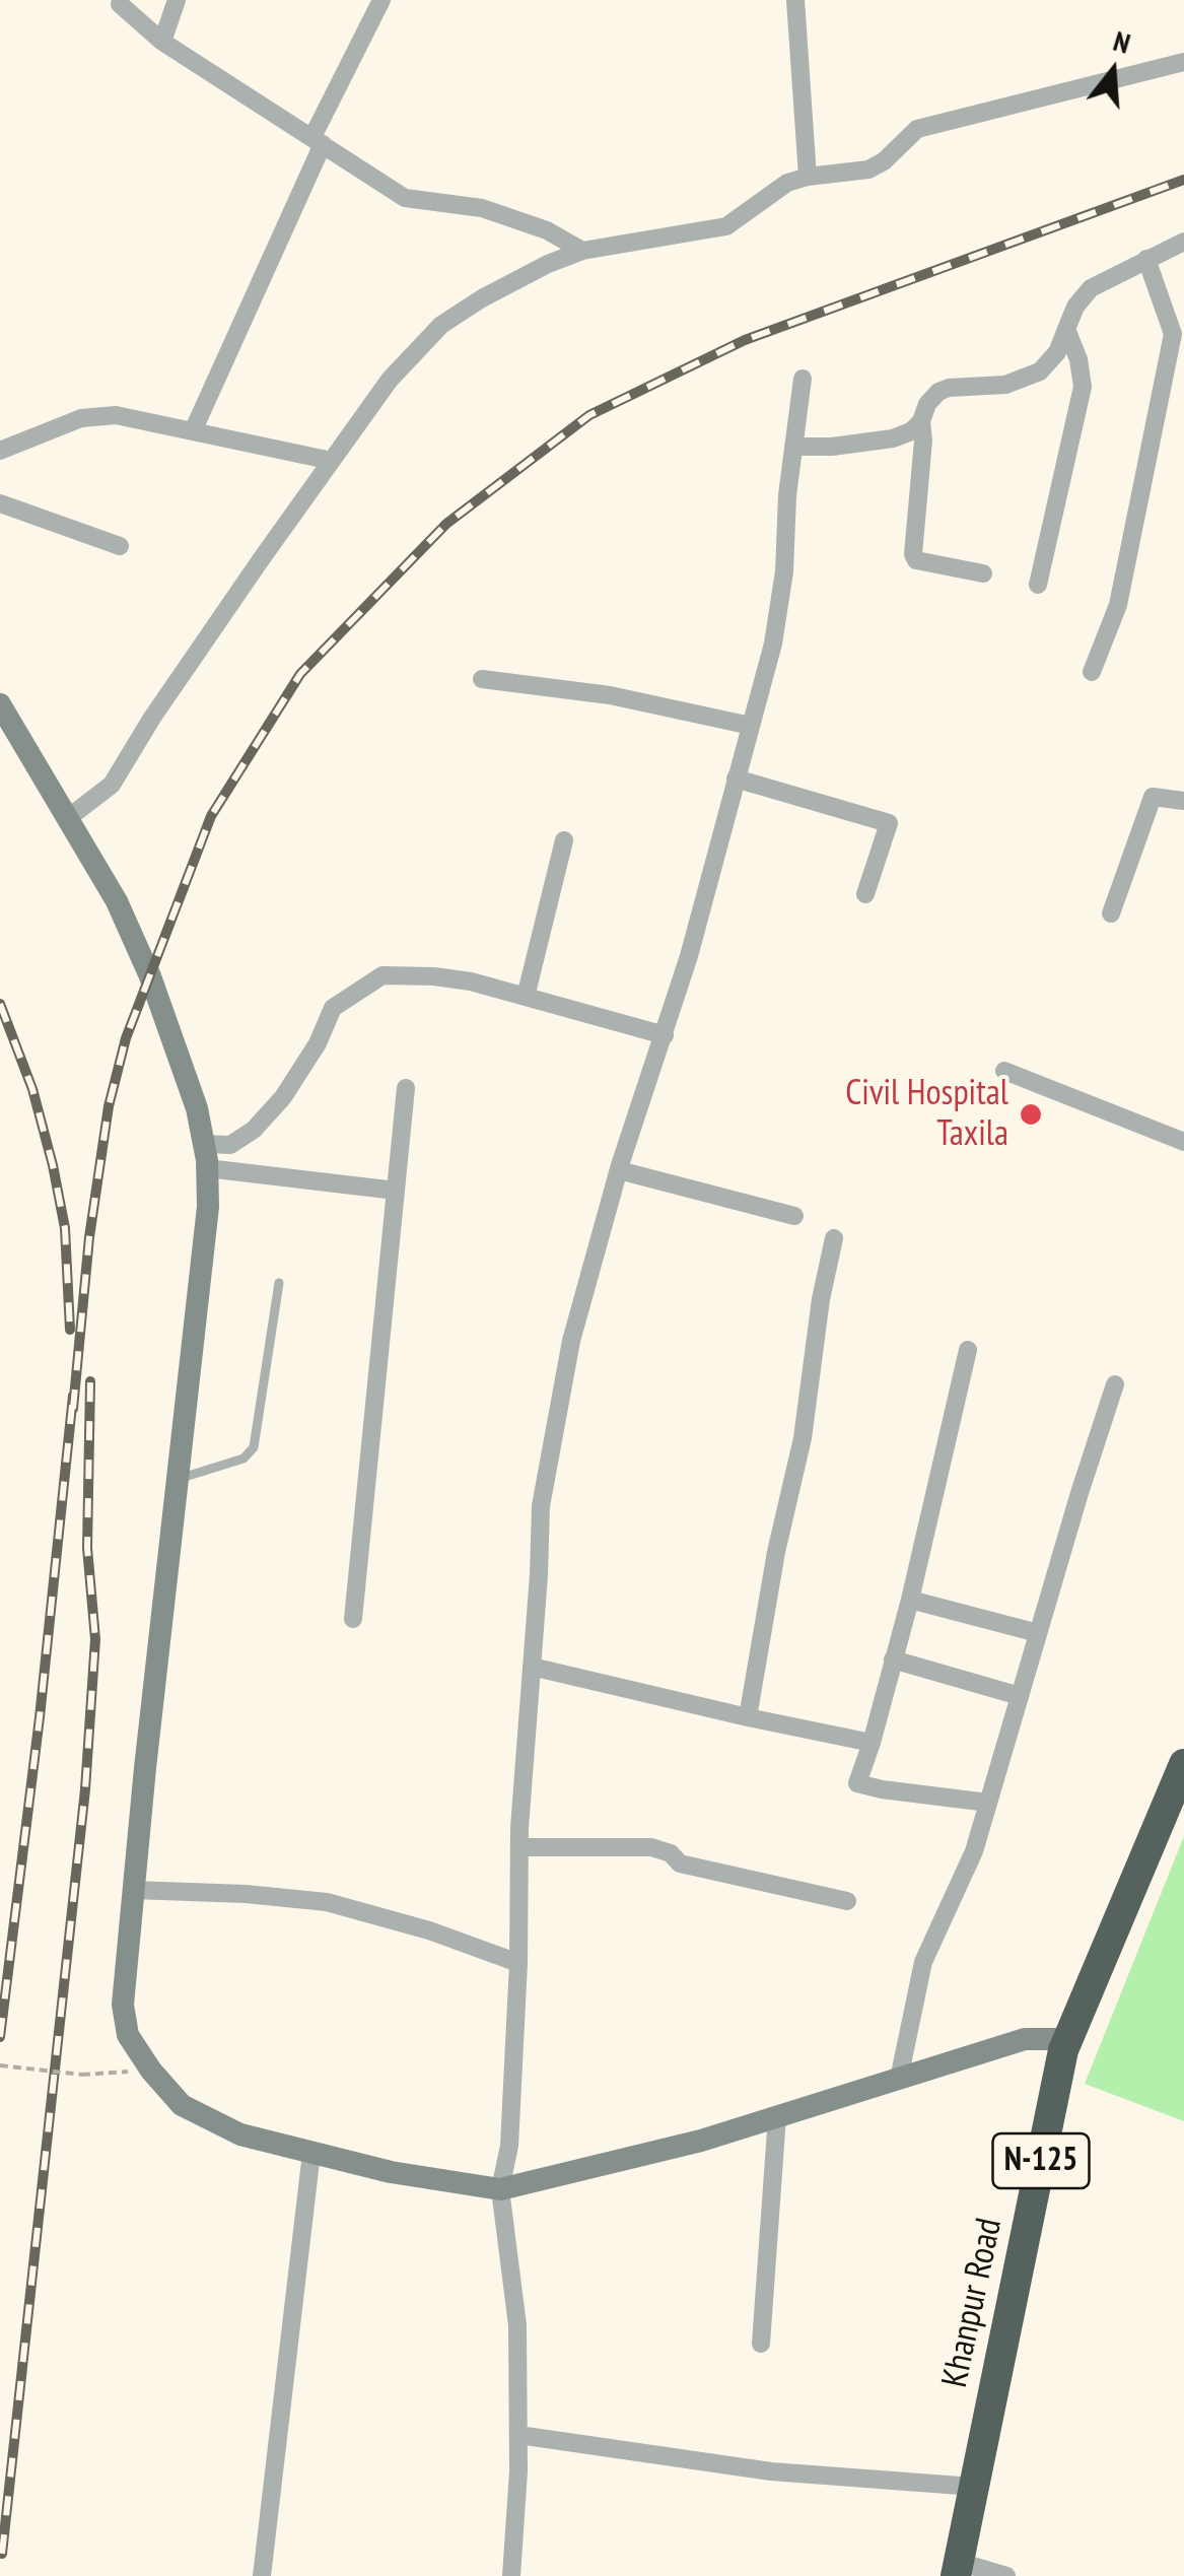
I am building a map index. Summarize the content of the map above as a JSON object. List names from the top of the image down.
{
  "streets": {
    "highway": ["N-125", "Khanpur Road"]
  },
  "places": ["Civil Hospital Taxila"],
  "north": "top"
}
